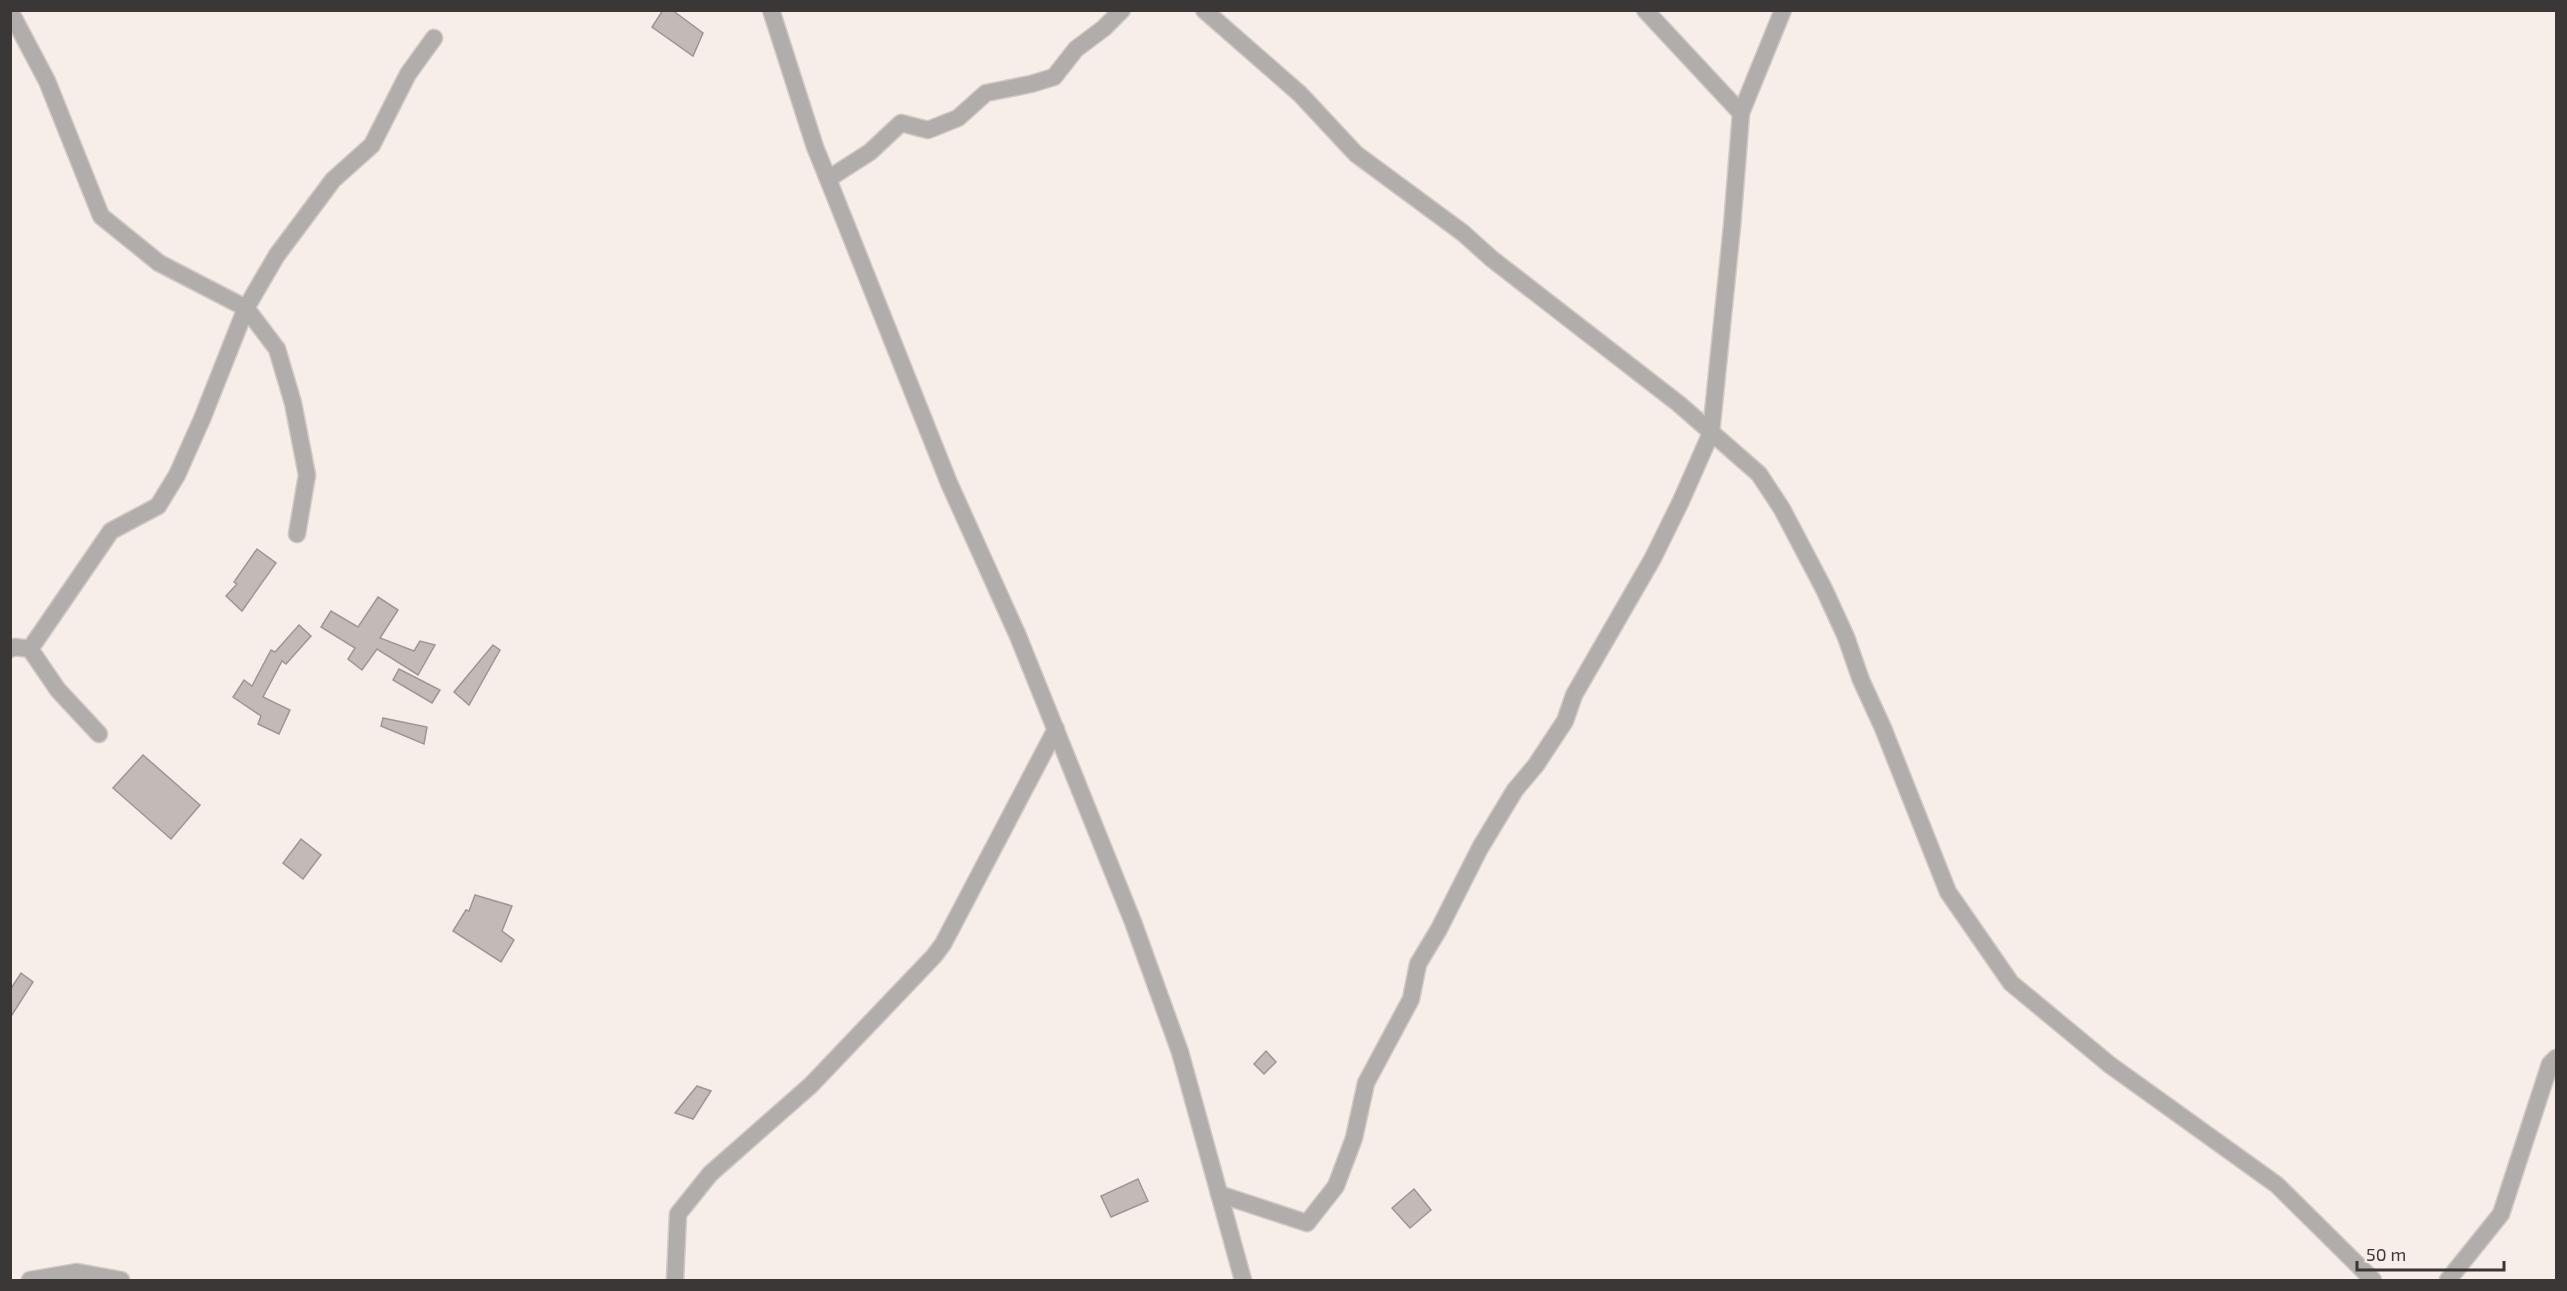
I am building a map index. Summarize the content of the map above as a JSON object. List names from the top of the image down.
{
  "scale_bar": "50 m"
}
